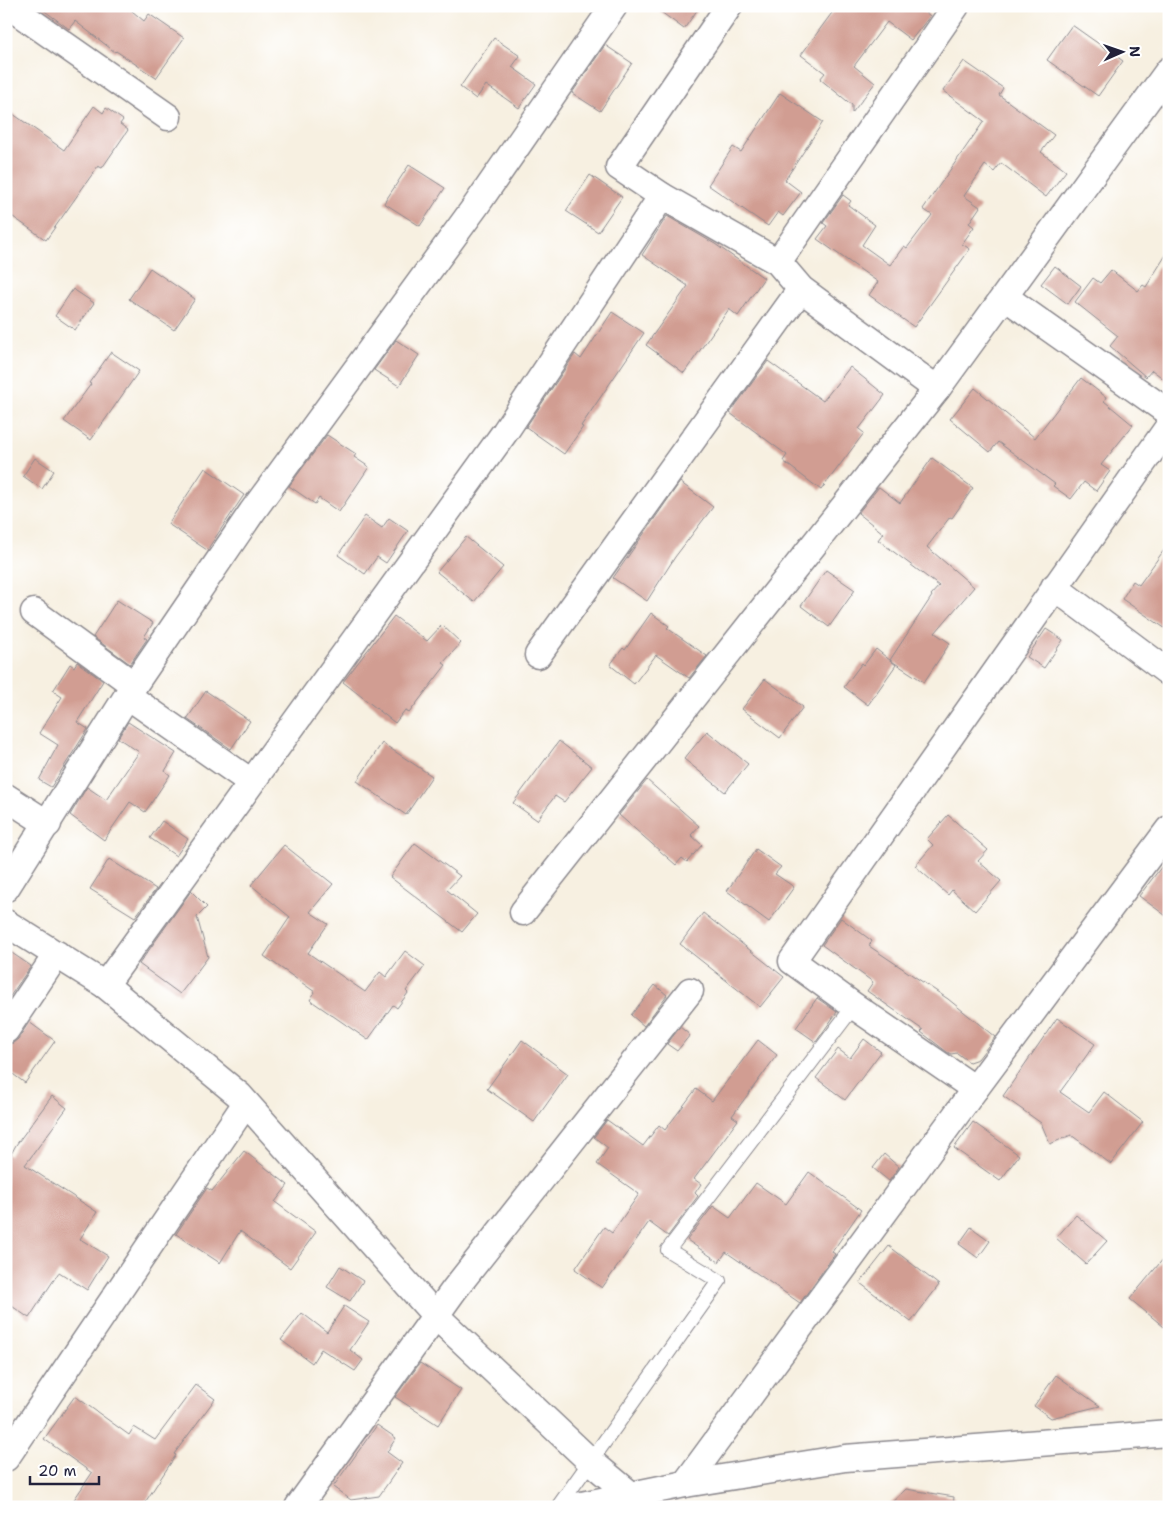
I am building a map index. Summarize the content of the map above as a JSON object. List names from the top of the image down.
{
  "scale_bar": "20 m",
  "north": "right"
}
